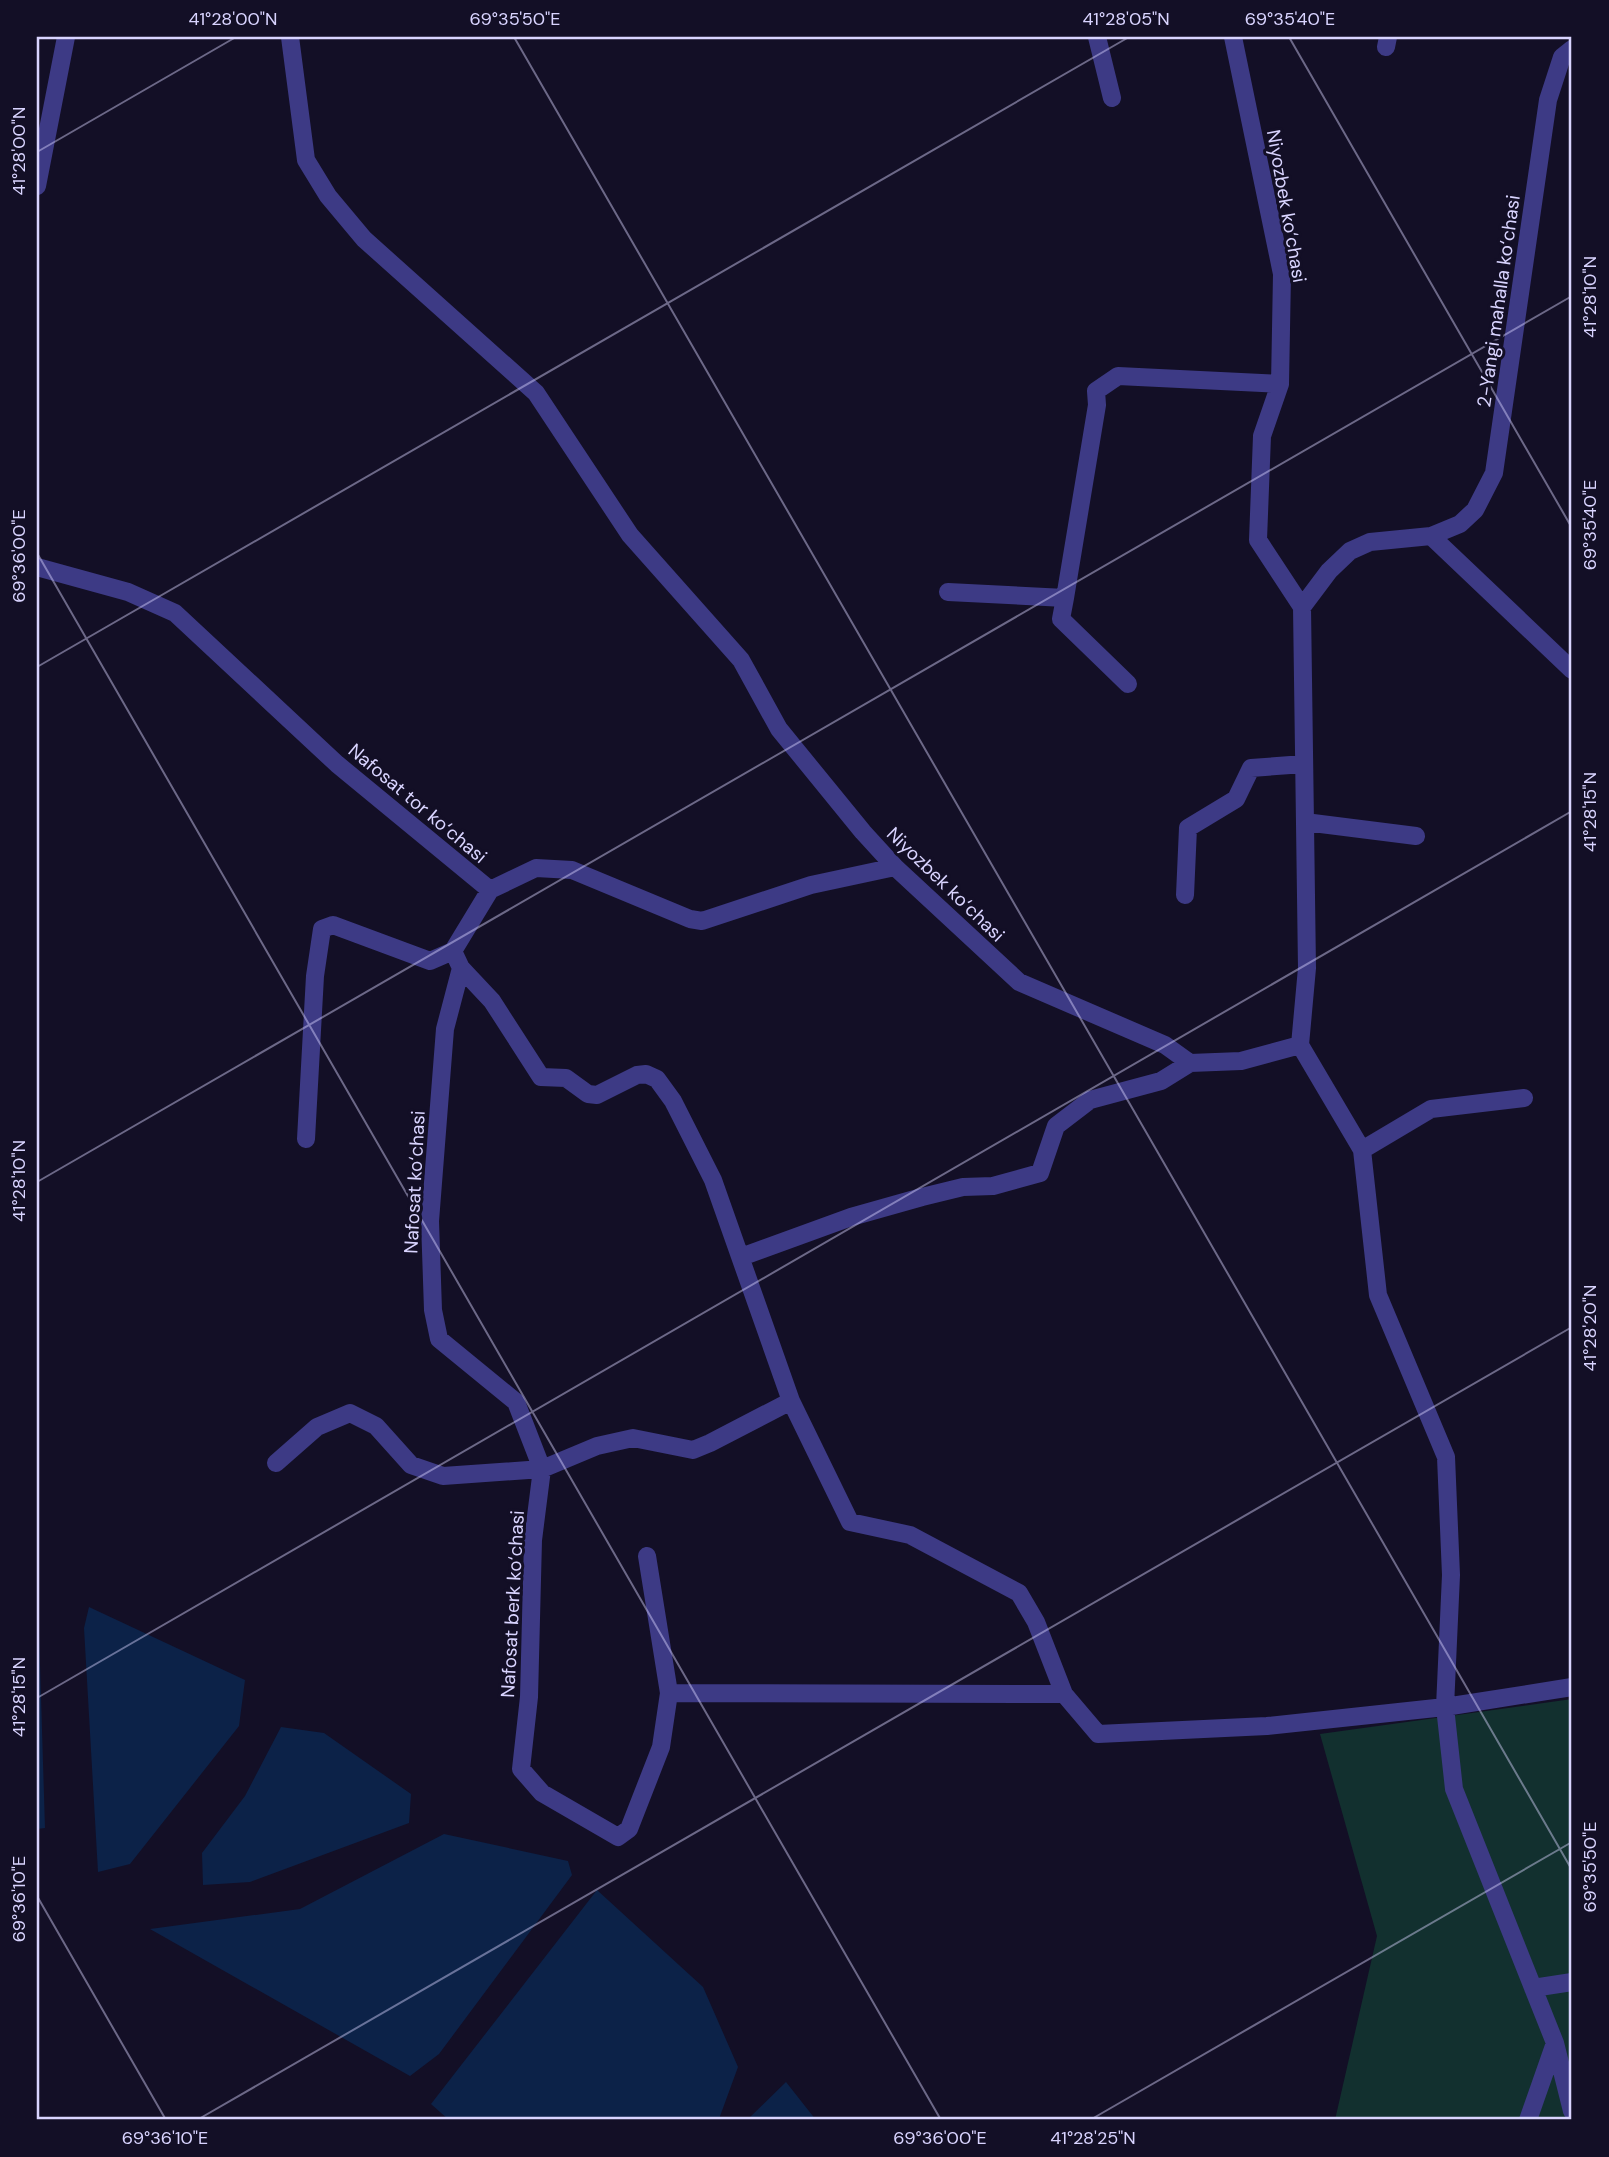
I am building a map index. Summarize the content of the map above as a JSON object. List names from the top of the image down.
{
  "streets": {
    "street": [
      "Niyozbek ko‘chasi",
      "2-Yangi mahalla ko‘chasi",
      "Nafosat tor ko‘chasi",
      "Nafosat ko‘chasi",
      "Nafosat berk ko‘chasi"
    ]
  },
  "crossings": [
    ["Niyozbek ko‘chasi", "2-Yangi mahalla ko‘chasi"],
    ["Niyozbek ko‘chasi", "Nafosat tor ko‘chasi"],
    ["Nafosat ko‘chasi", "Nafosat berk ko‘chasi"]
  ],
  "coordinates": [
    "41°28'00\"N",
    "69°35'50\"E",
    "41°28'05\"N",
    "69°35'40\"E",
    "41°28'10\"N",
    "69°36'00\"E",
    "41°28'15\"N",
    "41°28'20\"N",
    "69°36'10\"E",
    "41°28'25\"N"
  ]
}
